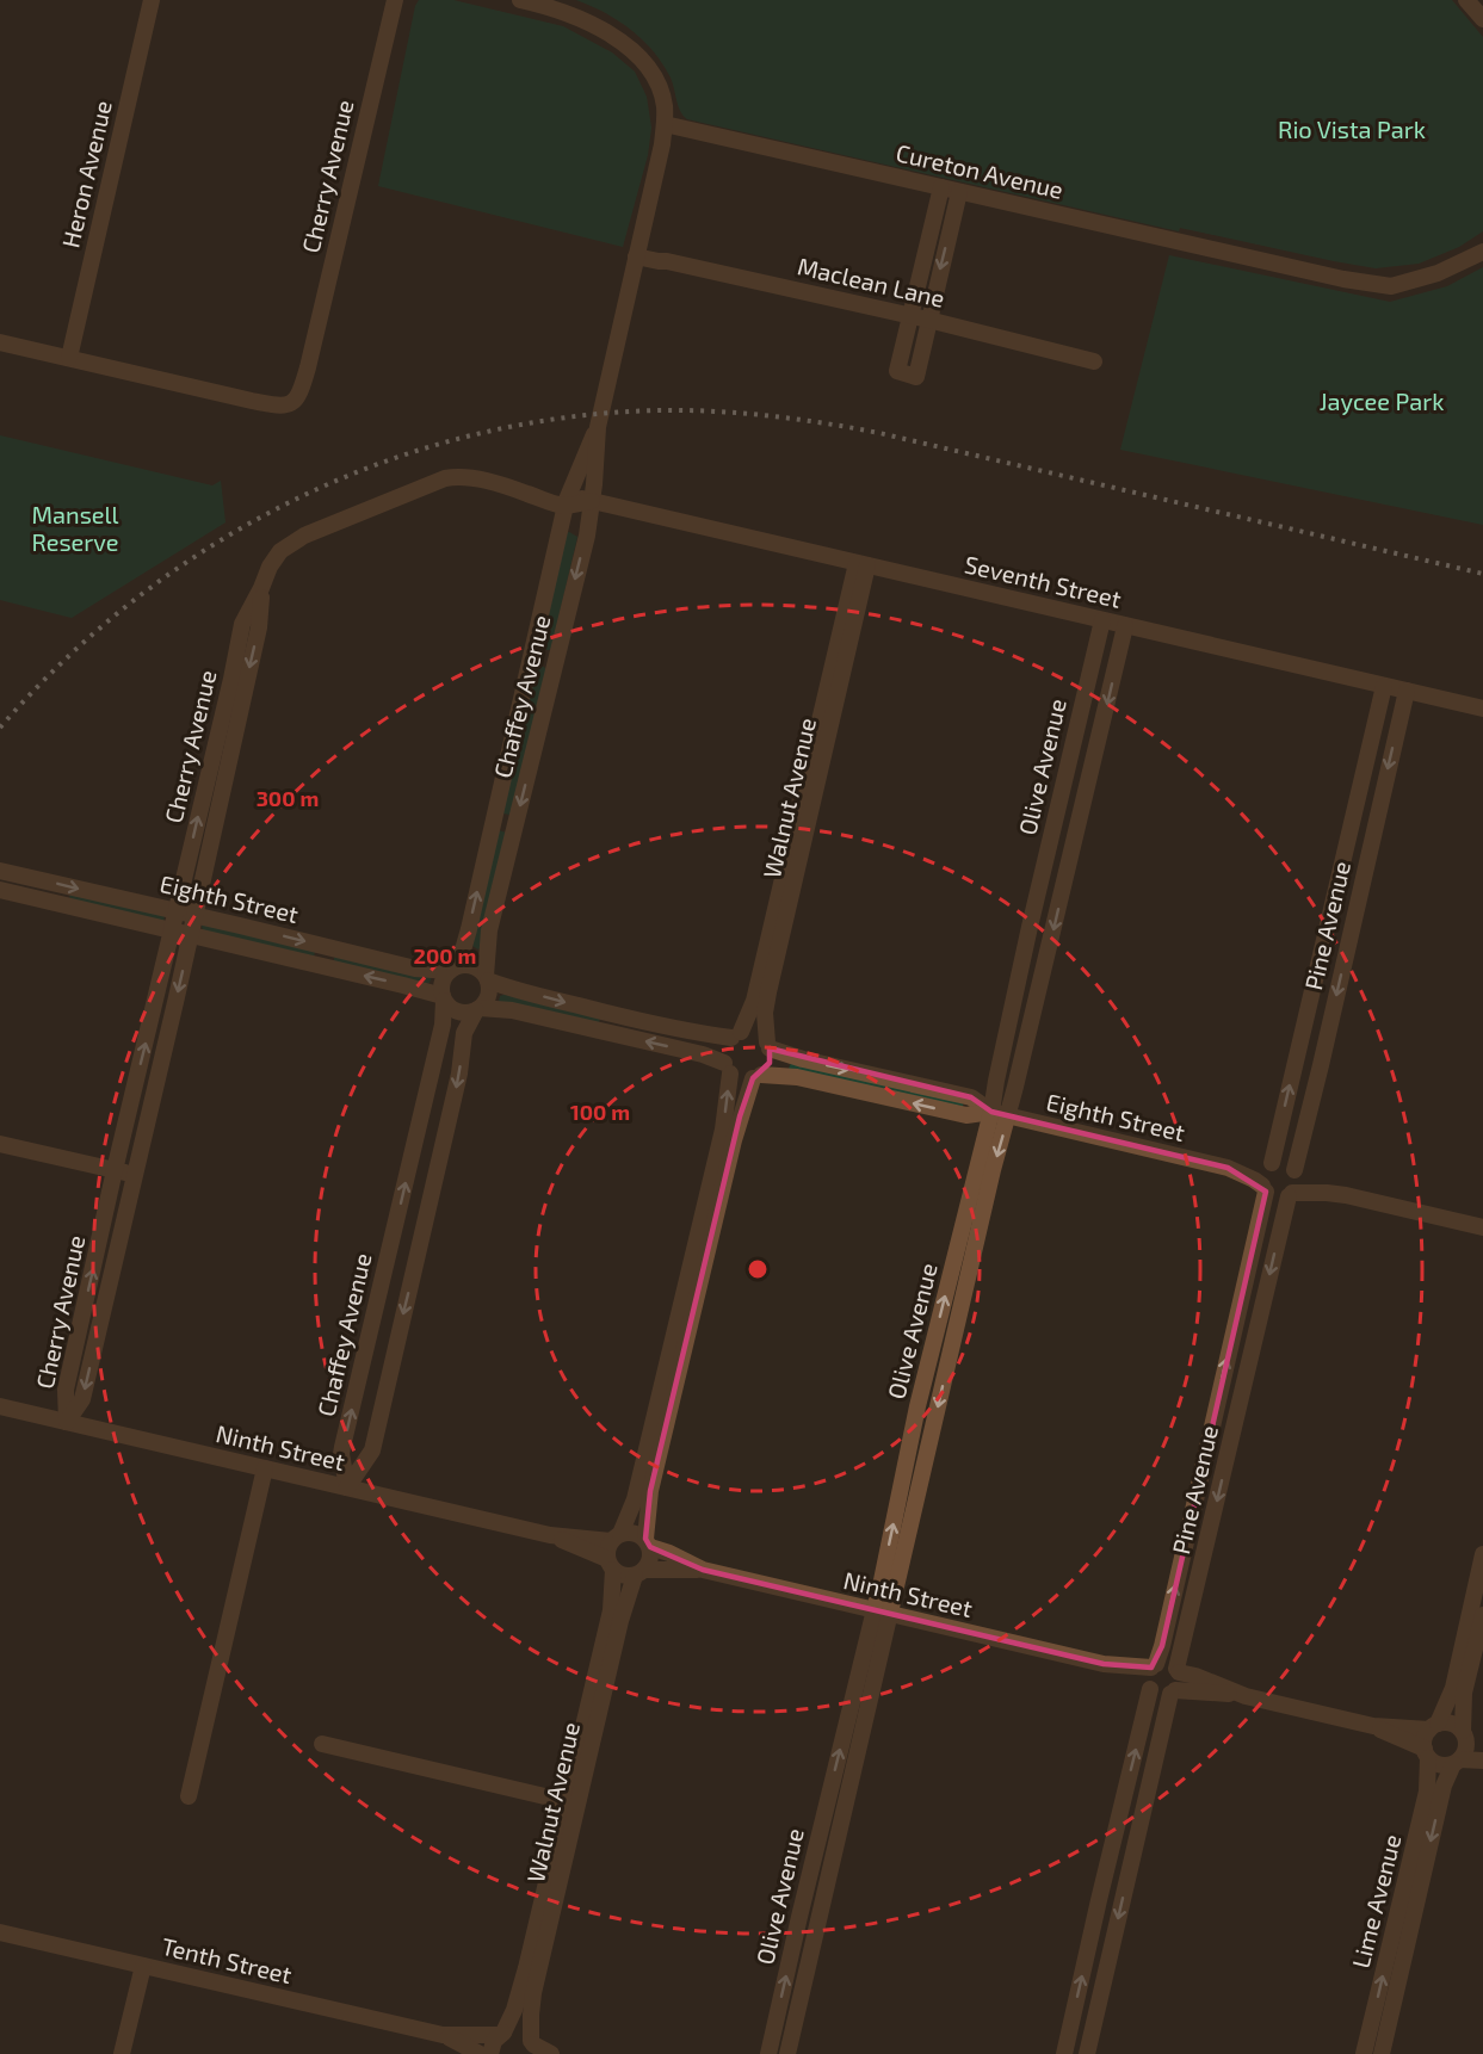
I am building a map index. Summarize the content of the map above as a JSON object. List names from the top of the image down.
{
  "streets": {
    "street": [
      "Cureton Avenue",
      "Heron Avenue",
      "Cherry Avenue",
      "Maclean Lane",
      "Seventh Street",
      "Chaffey Avenue",
      "Olive Avenue",
      "Walnut Avenue",
      "Eighth Street",
      "Pine Avenue",
      "Ninth Street",
      "Lime Avenue",
      "Tenth Street"
    ]
  },
  "crossings": [
    ["Cureton Avenue", "Chaffey Avenue"],
    ["Heron Avenue", "Cherry Avenue"],
    ["Cherry Avenue", "Chaffey Avenue"],
    ["Cherry Avenue", "Eighth Street"],
    ["Cherry Avenue", "Ninth Street"],
    ["Maclean Lane", "Chaffey Avenue"],
    ["Seventh Street", "Chaffey Avenue"],
    ["Seventh Street", "Olive Avenue"],
    ["Seventh Street", "Walnut Avenue"],
    ["Seventh Street", "Pine Avenue"],
    ["Chaffey Avenue", "Eighth Street"],
    ["Chaffey Avenue", "Ninth Street"],
    ["Olive Avenue", "Eighth Street"],
    ["Olive Avenue", "Ninth Street"],
    ["Walnut Avenue", "Eighth Street"],
    ["Walnut Avenue", "Ninth Street"],
    ["Walnut Avenue", "Tenth Street"],
    ["Eighth Street", "Pine Avenue"],
    ["Pine Avenue", "Ninth Street"]
  ],
  "parks": ["Rio Vista Park", "Jaycee Park", "Mansell Reserve"],
  "rings": ["300 m", "200 m", "100 m"]
}
